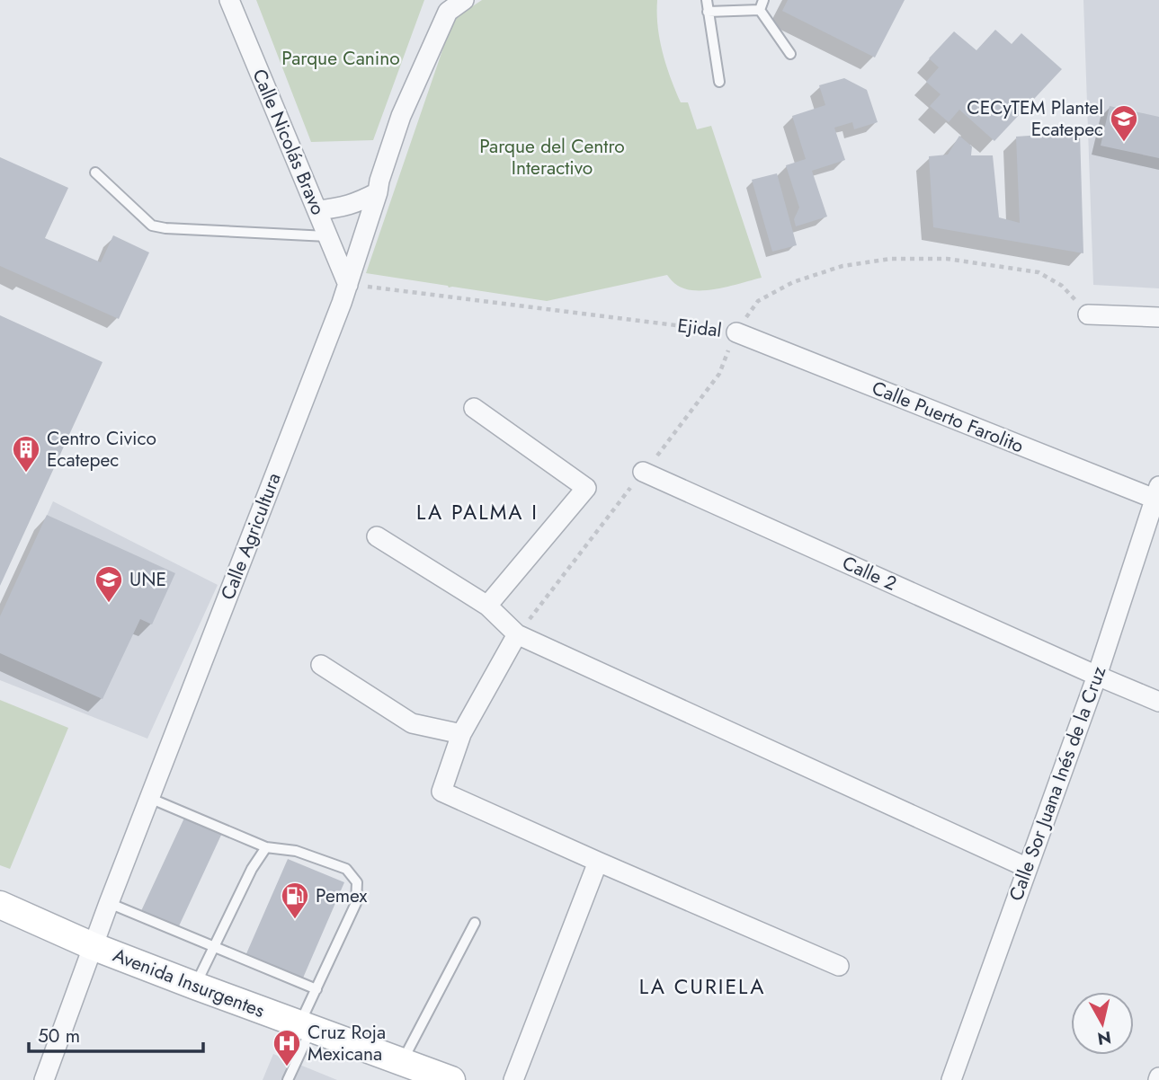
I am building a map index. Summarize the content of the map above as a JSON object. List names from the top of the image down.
{
  "streets": {
    "main road": ["Avenida Insurgentes"],
    "street": [
      "Calle Nicolás Bravo",
      "Calle Puerto Farolito",
      "Calle Agricultura",
      "Calle 2",
      "Calle Sor Juana Inés de la Cruz"
    ],
    "path": ["Ejidal"]
  },
  "crossings": [
    ["Calle Nicolás Bravo", "Ejidal"],
    ["Calle Nicolás Bravo", "Calle Agricultura"],
    ["Ejidal", "Calle Puerto Farolito"],
    ["Ejidal", "Calle Agricultura"],
    ["Calle Puerto Farolito", "Calle Sor Juana Inés de la Cruz"],
    ["Calle Agricultura", "Avenida Insurgentes"],
    ["Calle 2", "Calle Sor Juana Inés de la Cruz"]
  ],
  "districts": ["LA PALMA I", "LA CURIELA"],
  "parks": ["Parque Canino", "Parque del Centro Interactivo"],
  "places": {
    "school or university": ["CECyTEM Plantel Ecatepec", "UNE"],
    "building": ["Centro Civico Ecatepec"],
    "fuel station": ["Pemex"],
    "hospital": ["Cruz Roja Mexicana"]
  },
  "scale_bar": "50 m",
  "north": "bottom"
}
